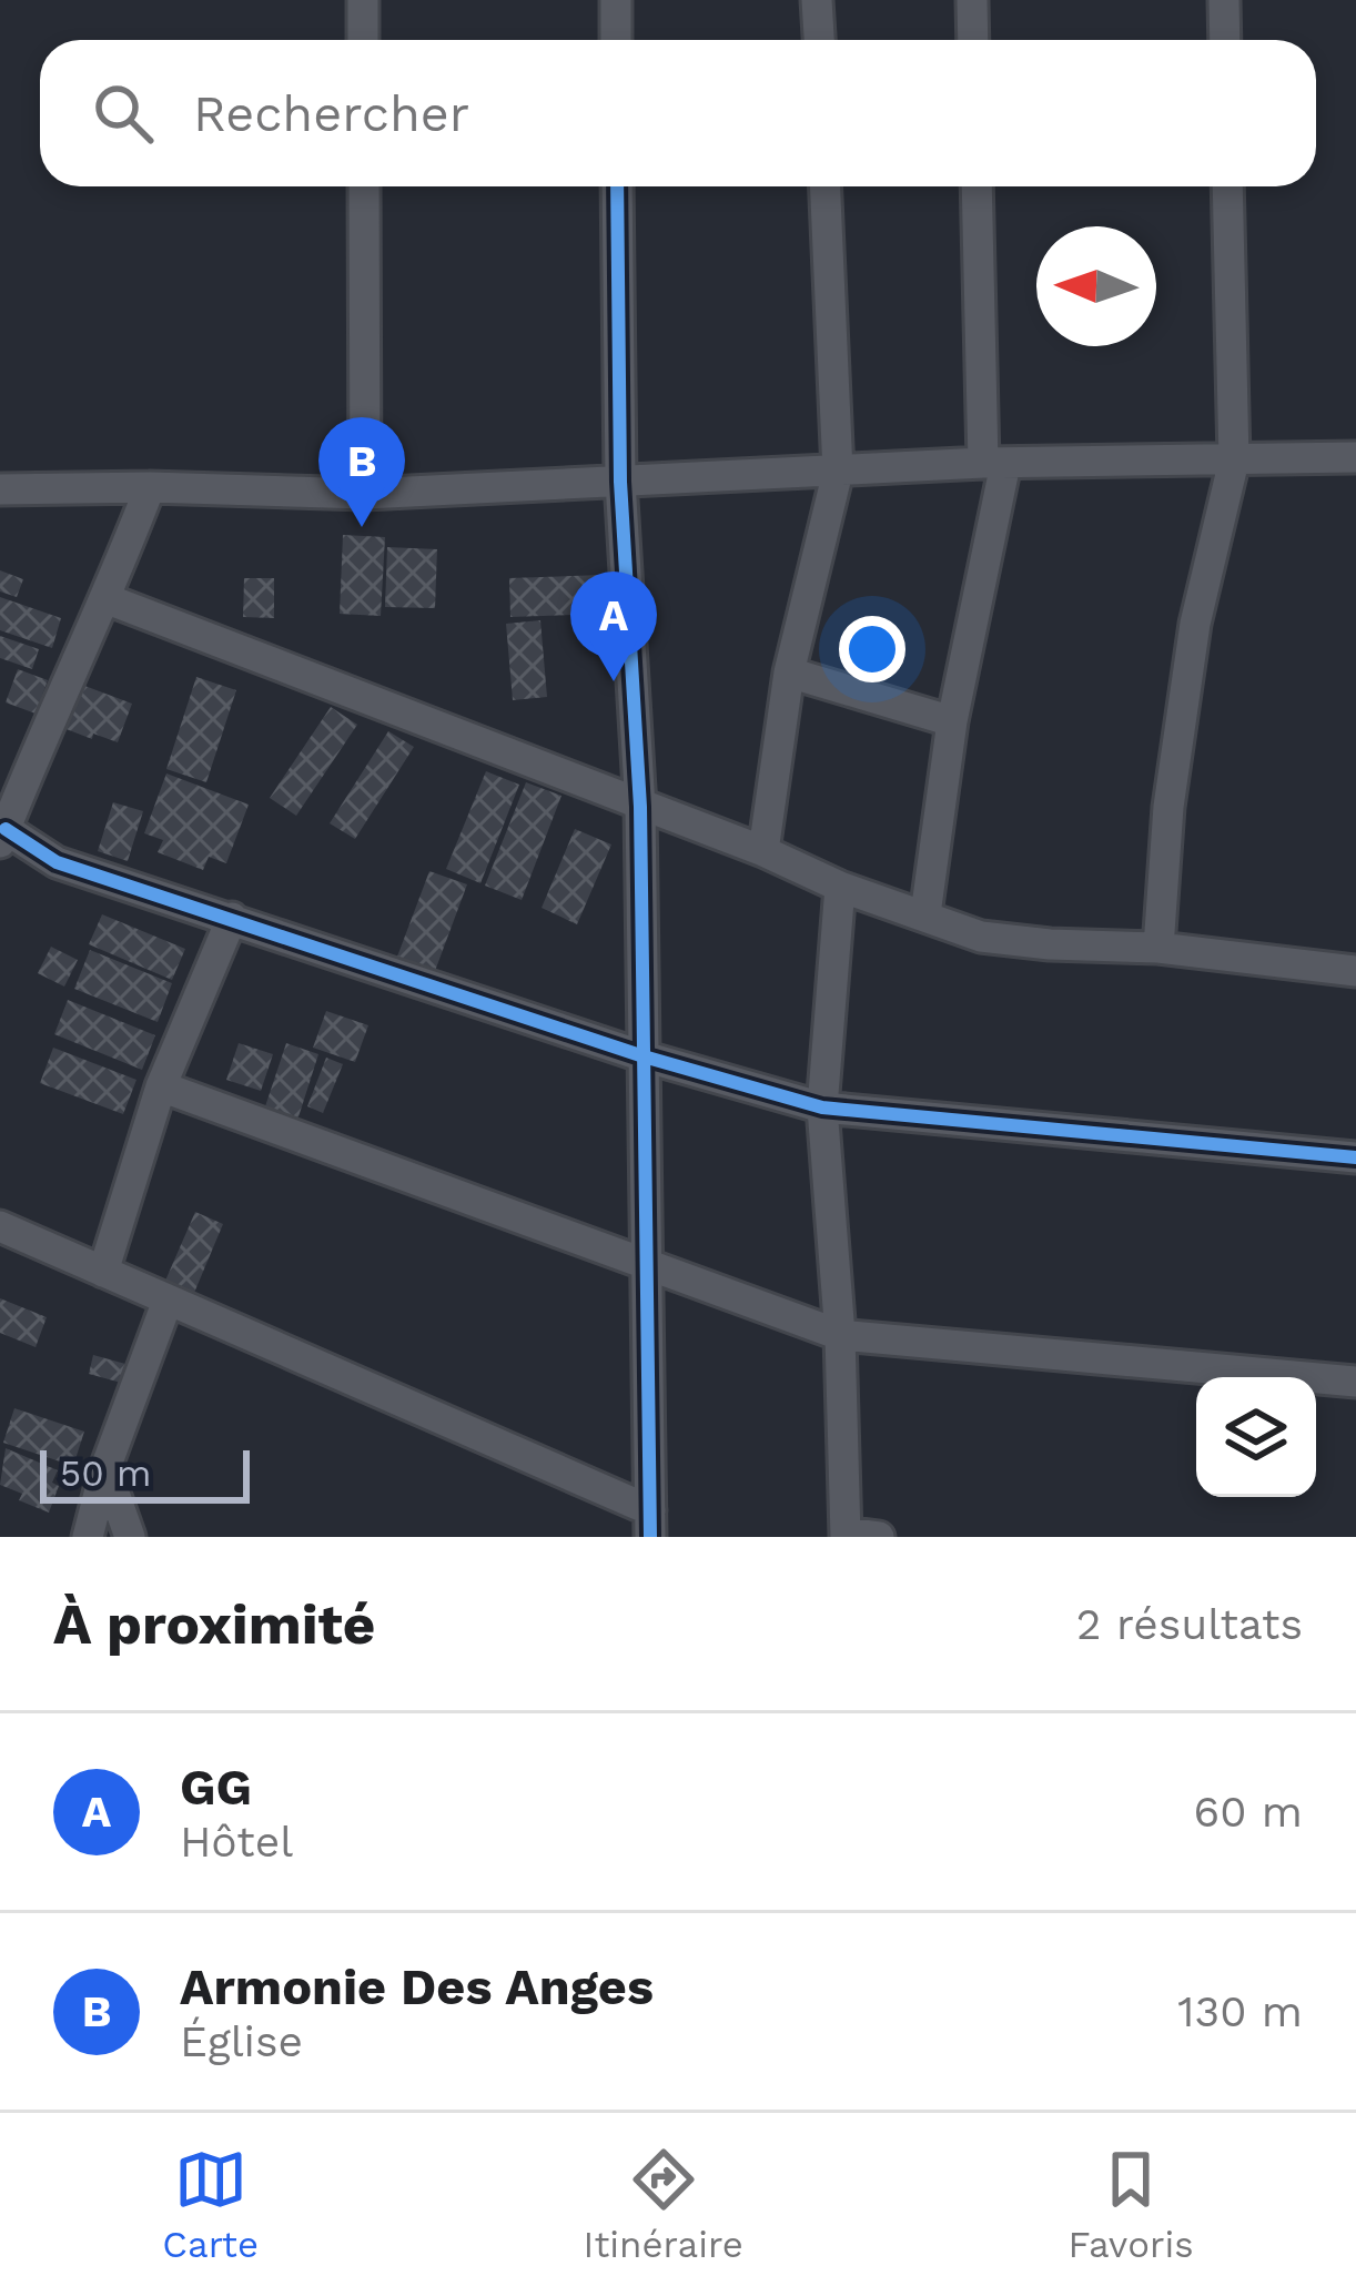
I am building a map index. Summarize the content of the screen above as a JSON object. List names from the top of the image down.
{
  "scale_bar": "50 m",
  "north": "left",
  "page": {
    "search": "Rechercher",
    "pins": ["B", "A"],
    "scale": "50 m",
    "heading": ["À proximité", "2 résultats"],
    "list": [
      {
        "mark": "A",
        "name": "GG",
        "note": "Hôtel",
        "value": "60 m"
      },
      {
        "mark": "B",
        "name": "Armonie Des Anges",
        "note": "Église",
        "value": "130 m"
      }
    ],
    "nav": ["Carte", "Itinéraire", "Favoris"]
  }
}
